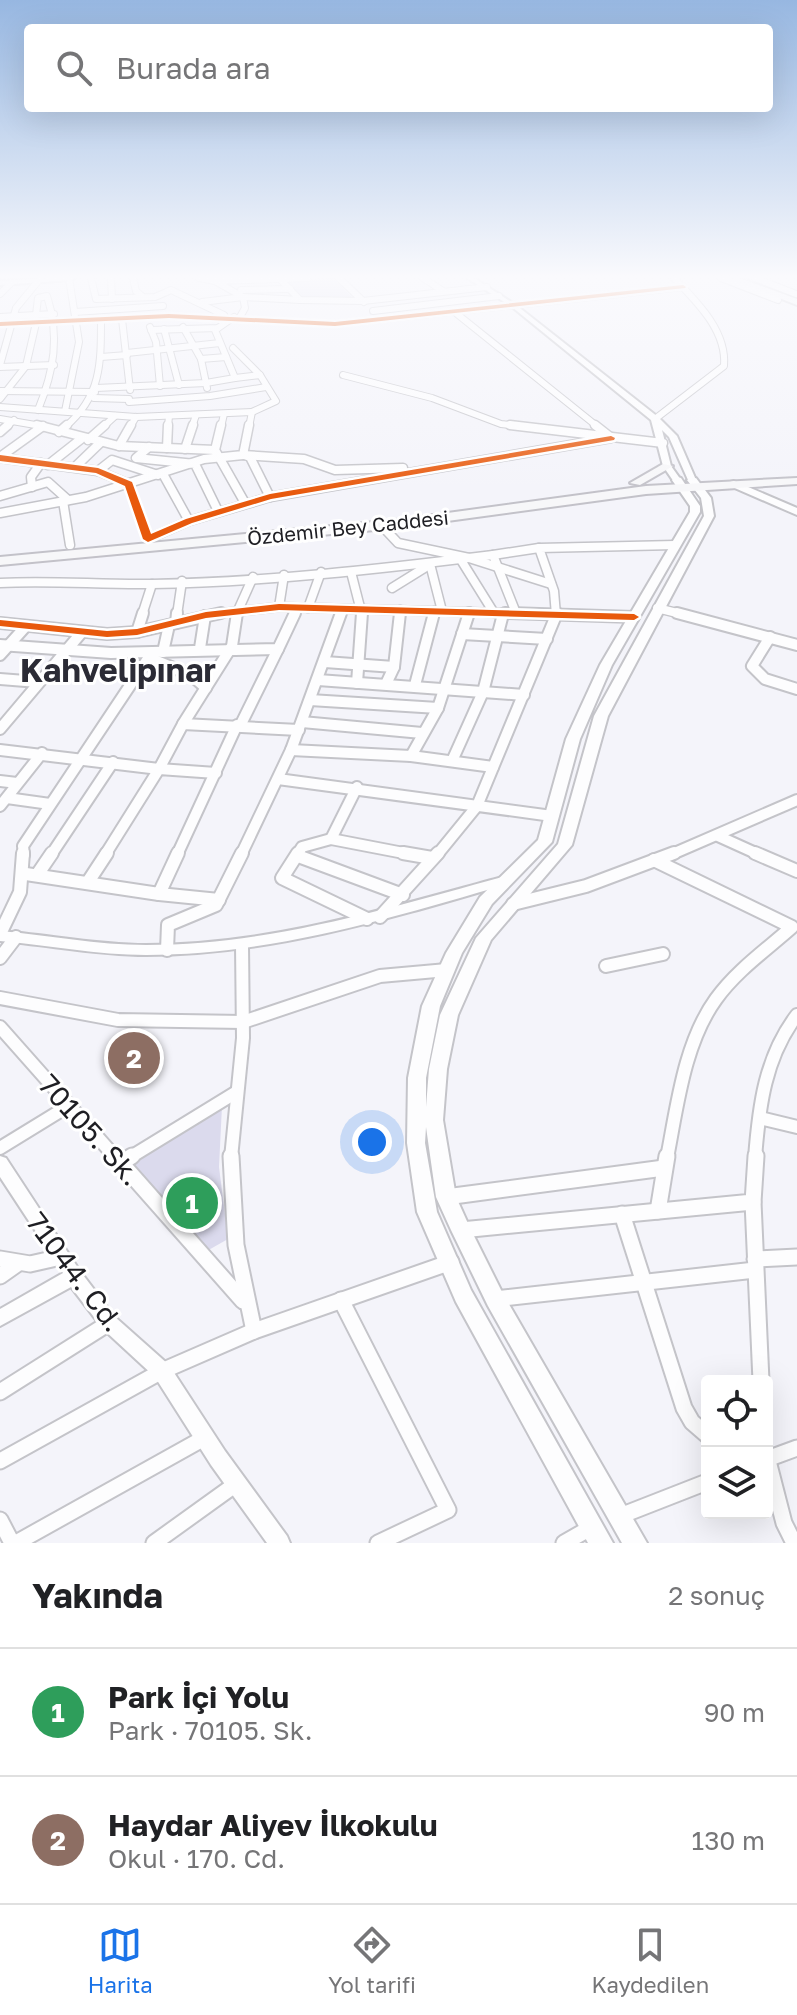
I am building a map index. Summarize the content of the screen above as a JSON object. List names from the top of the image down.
{
  "streets": {
    "main road": ["Özdemir Bey Caddesi"],
    "street": ["70105. Sk.", "71044. Cd."]
  },
  "districts": ["Kahvelipınar"],
  "page": {
    "search": "Burada ara",
    "pins": ["2", "1"],
    "heading": ["Yakında", "2 sonuç"],
    "list": [
      {
        "mark": "1",
        "name": "Park İçi Yolu",
        "note": "Park · 70105. Sk.",
        "value": "90 m"
      },
      {
        "mark": "2",
        "name": "Haydar Aliyev İlkokulu",
        "note": "Okul · 170. Cd.",
        "value": "130 m"
      }
    ],
    "nav": ["Harita", "Yol tarifi", "Kaydedilen"]
  }
}
